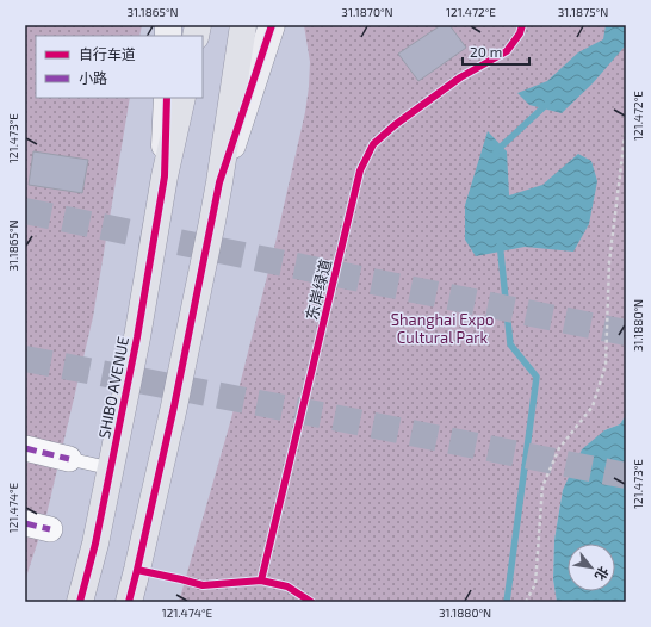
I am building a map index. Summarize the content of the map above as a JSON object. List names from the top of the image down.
{
  "streets": {
    "main road": ["SHIBO AVENUE"],
    "cycle path": ["东岸绿道"]
  },
  "parks": ["Shanghai Expo Cultural Park"],
  "legend": ["自行车道", "小路"],
  "scale_bar": "20 m",
  "north": "bottom right",
  "coordinates": [
    "31.1865°N",
    "31.1870°N",
    "121.472°E",
    "31.1875°N",
    "121.473°E",
    "31.1880°N",
    "121.474°E"
  ]
}
